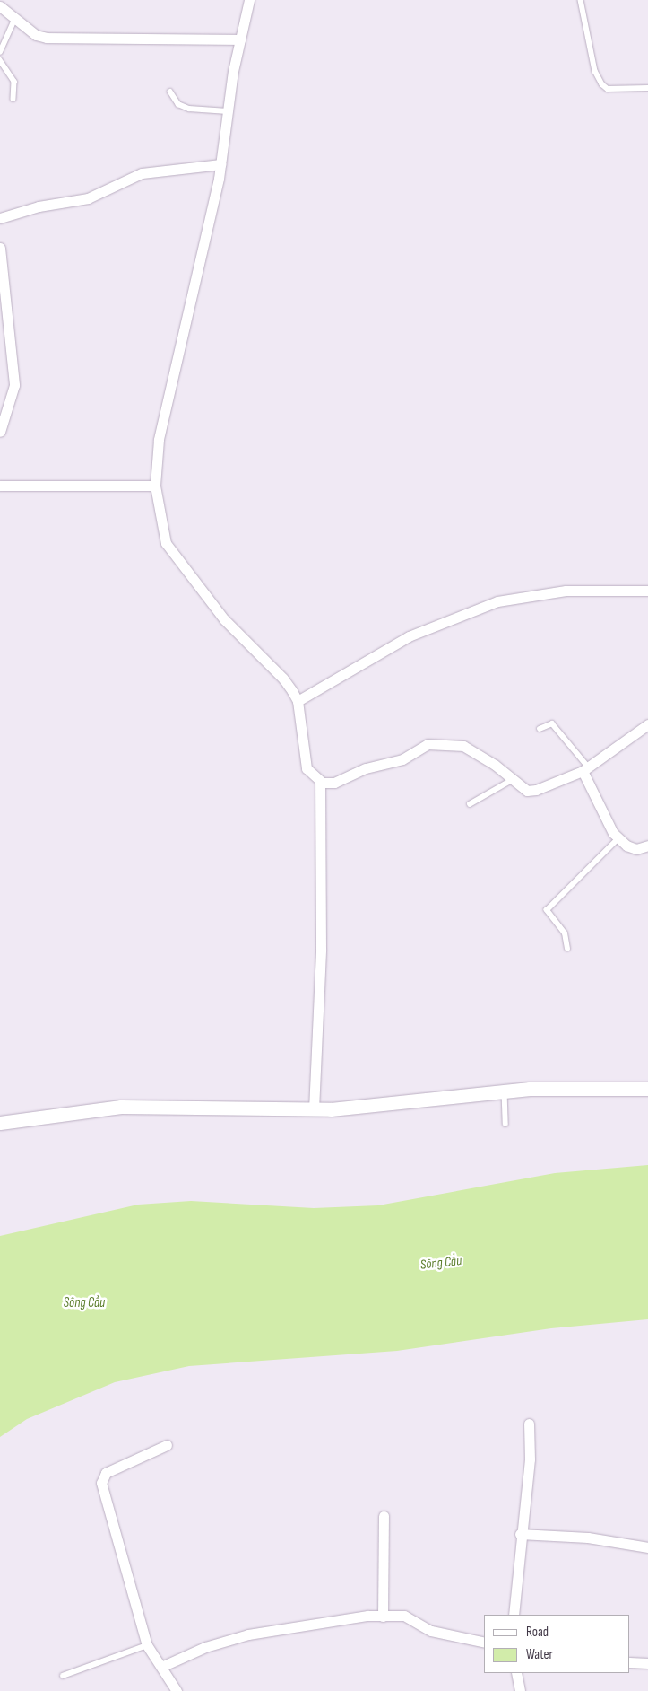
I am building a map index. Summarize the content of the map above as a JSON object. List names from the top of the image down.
{
  "water": ["Sông Cầu"],
  "legend": ["Road", "Water"]
}
